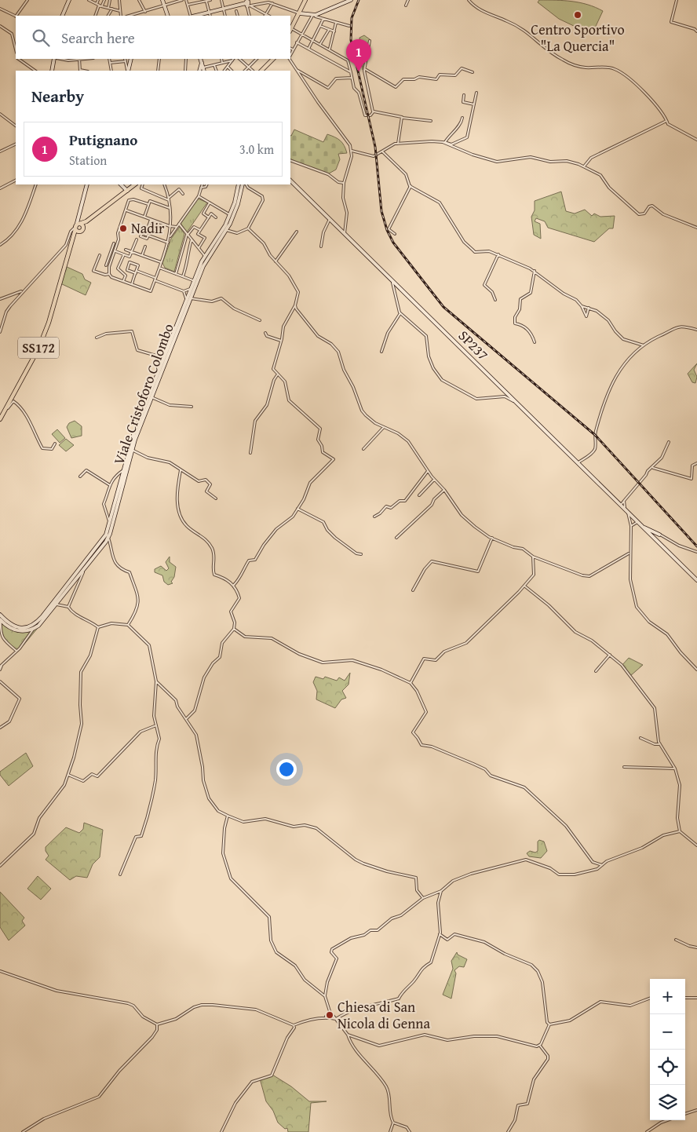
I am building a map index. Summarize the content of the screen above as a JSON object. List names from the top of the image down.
{
  "streets": {
    "main road": ["SP237", "SS172", "Viale Cristoforo Colombo"]
  },
  "places": ["Centro Sportivo \"La Quercia\"", "Nadir", "Chiesa di San Nicola di Genna"],
  "page": {
    "search": "Search here",
    "pins": "1",
    "heading": "Nearby",
    "list": [
      {
        "mark": "1",
        "name": "Putignano",
        "note": "Station",
        "value": "3.0 km"
      }
    ],
    "map_buttons": ["+", "−"]
  }
}
